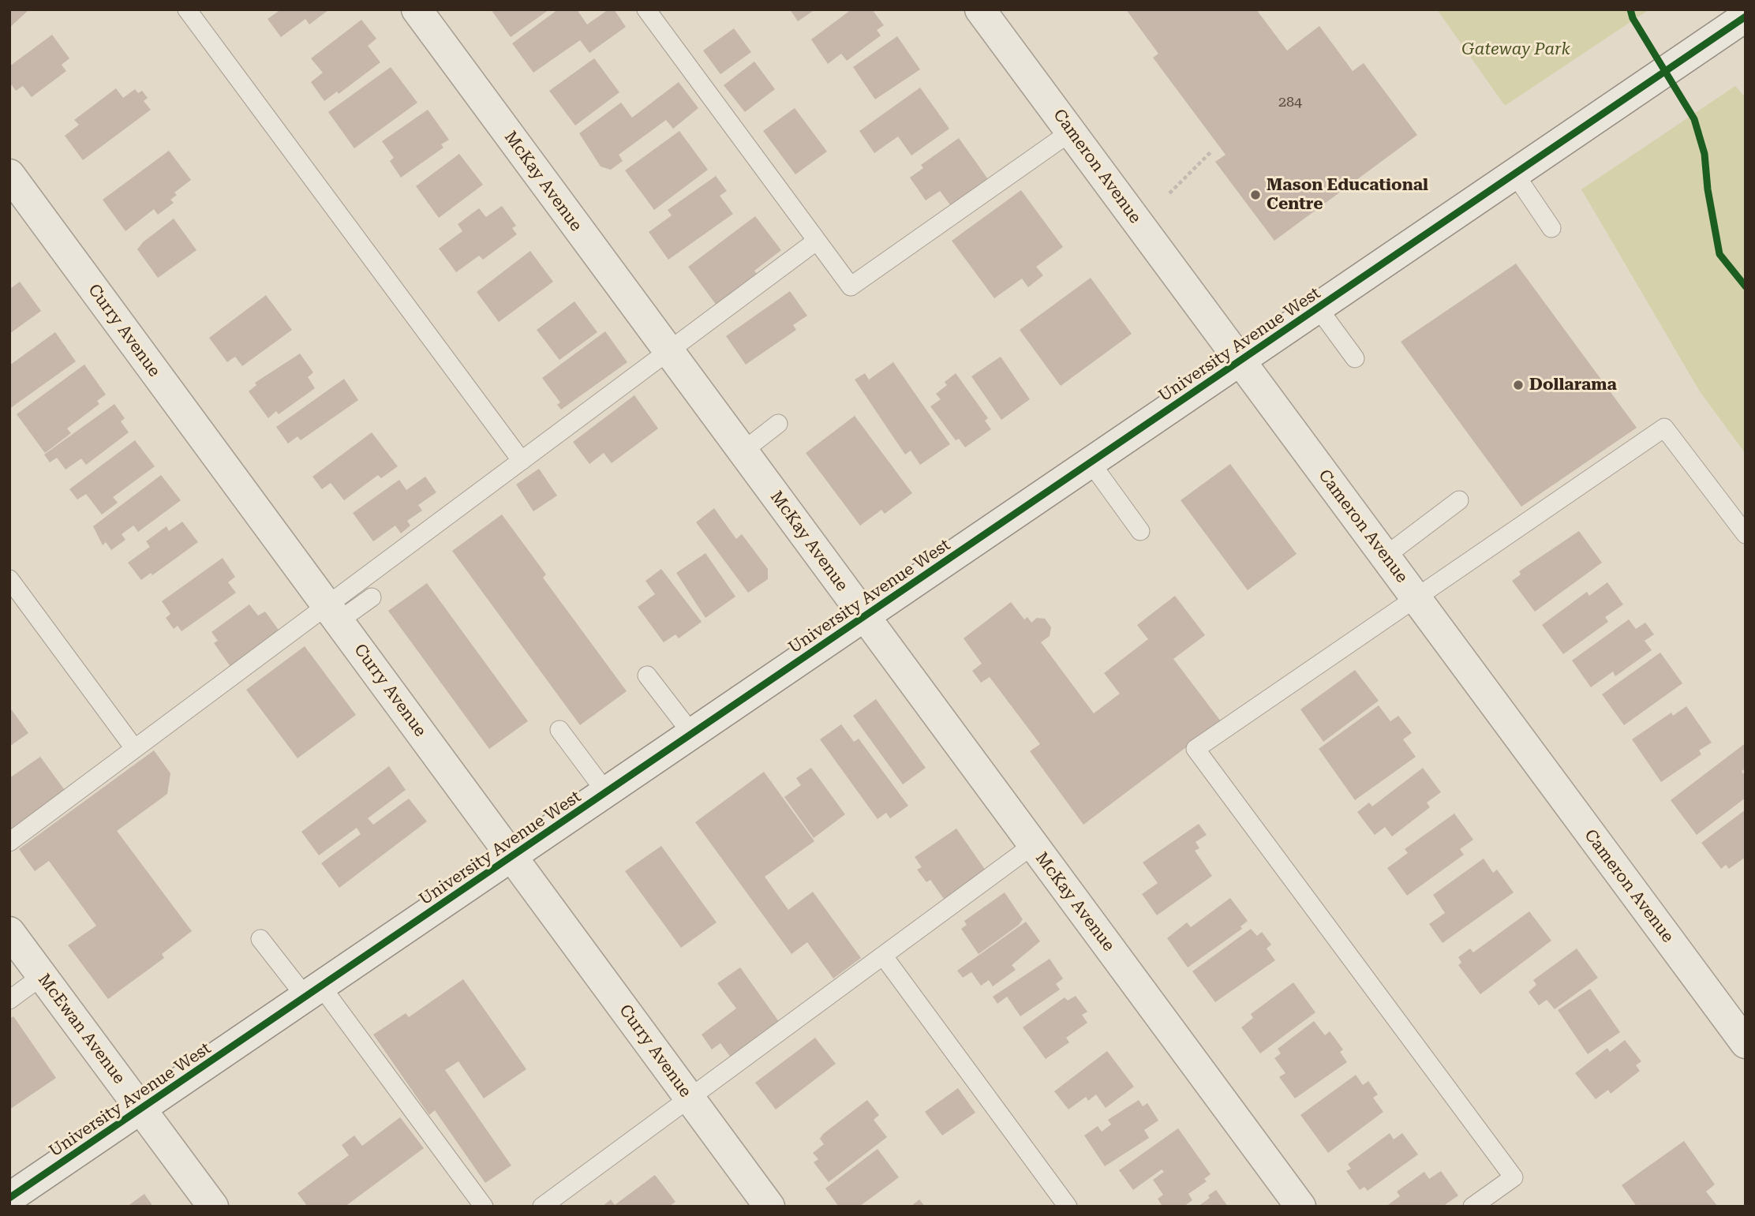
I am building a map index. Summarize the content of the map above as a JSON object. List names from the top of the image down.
{
  "streets": {
    "street": [
      "Cameron Avenue",
      "McKay Avenue",
      "Curry Avenue",
      "University Avenue West",
      "McEwan Avenue"
    ]
  },
  "crossings": [
    ["Cameron Avenue", "University Avenue West"],
    ["McKay Avenue", "University Avenue West"],
    ["Curry Avenue", "University Avenue West"],
    ["University Avenue West", "McEwan Avenue"]
  ],
  "parks": ["Gateway Park"],
  "places": ["Mason Educational Centre", "Dollarama"],
  "house_numbers": ["284"]
}
